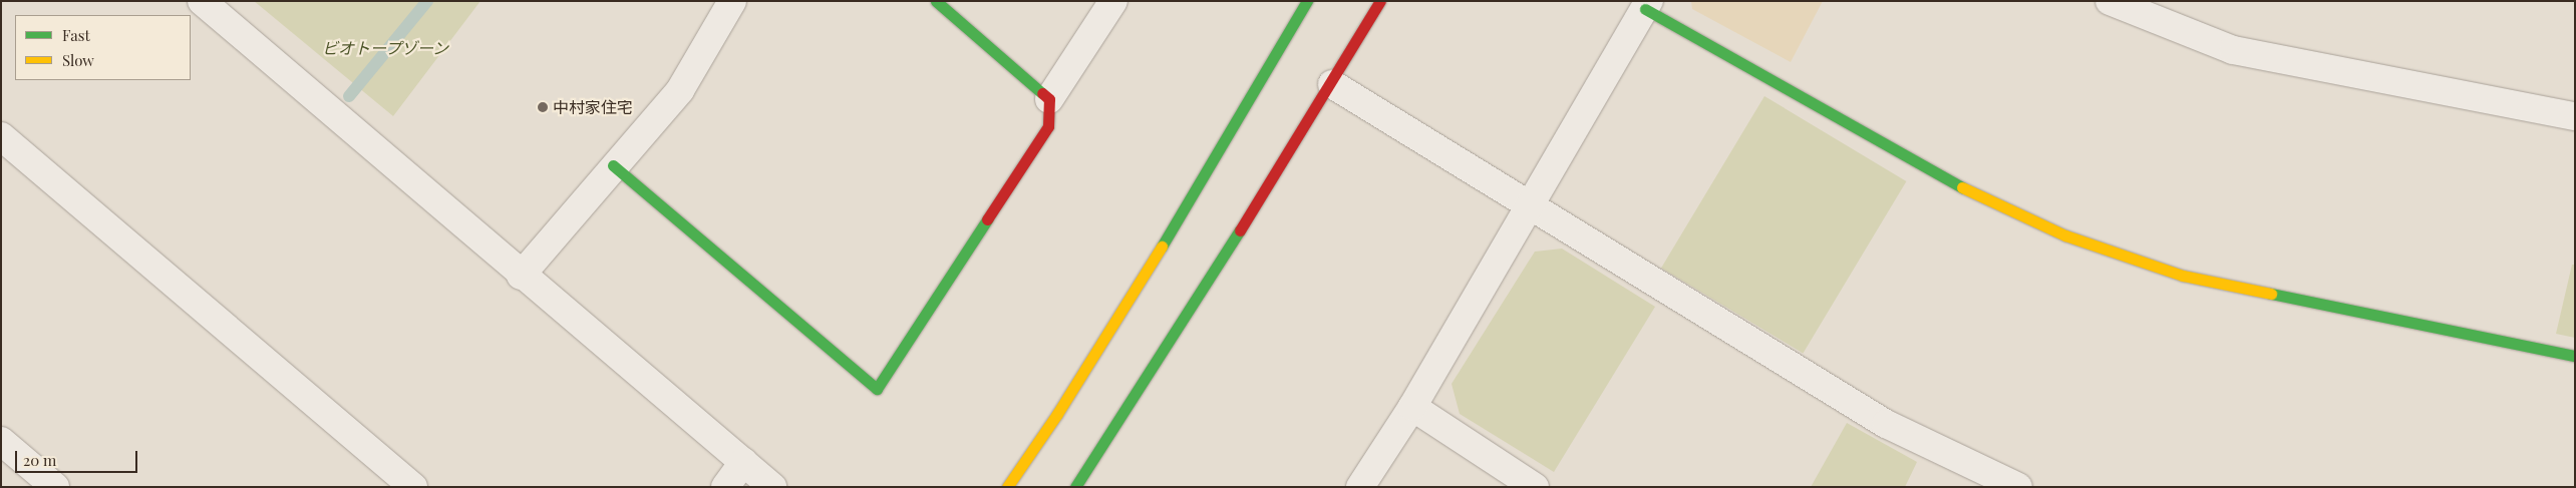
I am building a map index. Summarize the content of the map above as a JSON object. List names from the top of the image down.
{
  "parks": ["ビオトープゾーン"],
  "places": ["中村家住宅"],
  "legend": ["Fast", "Slow"],
  "scale_bar": "20 m"
}
